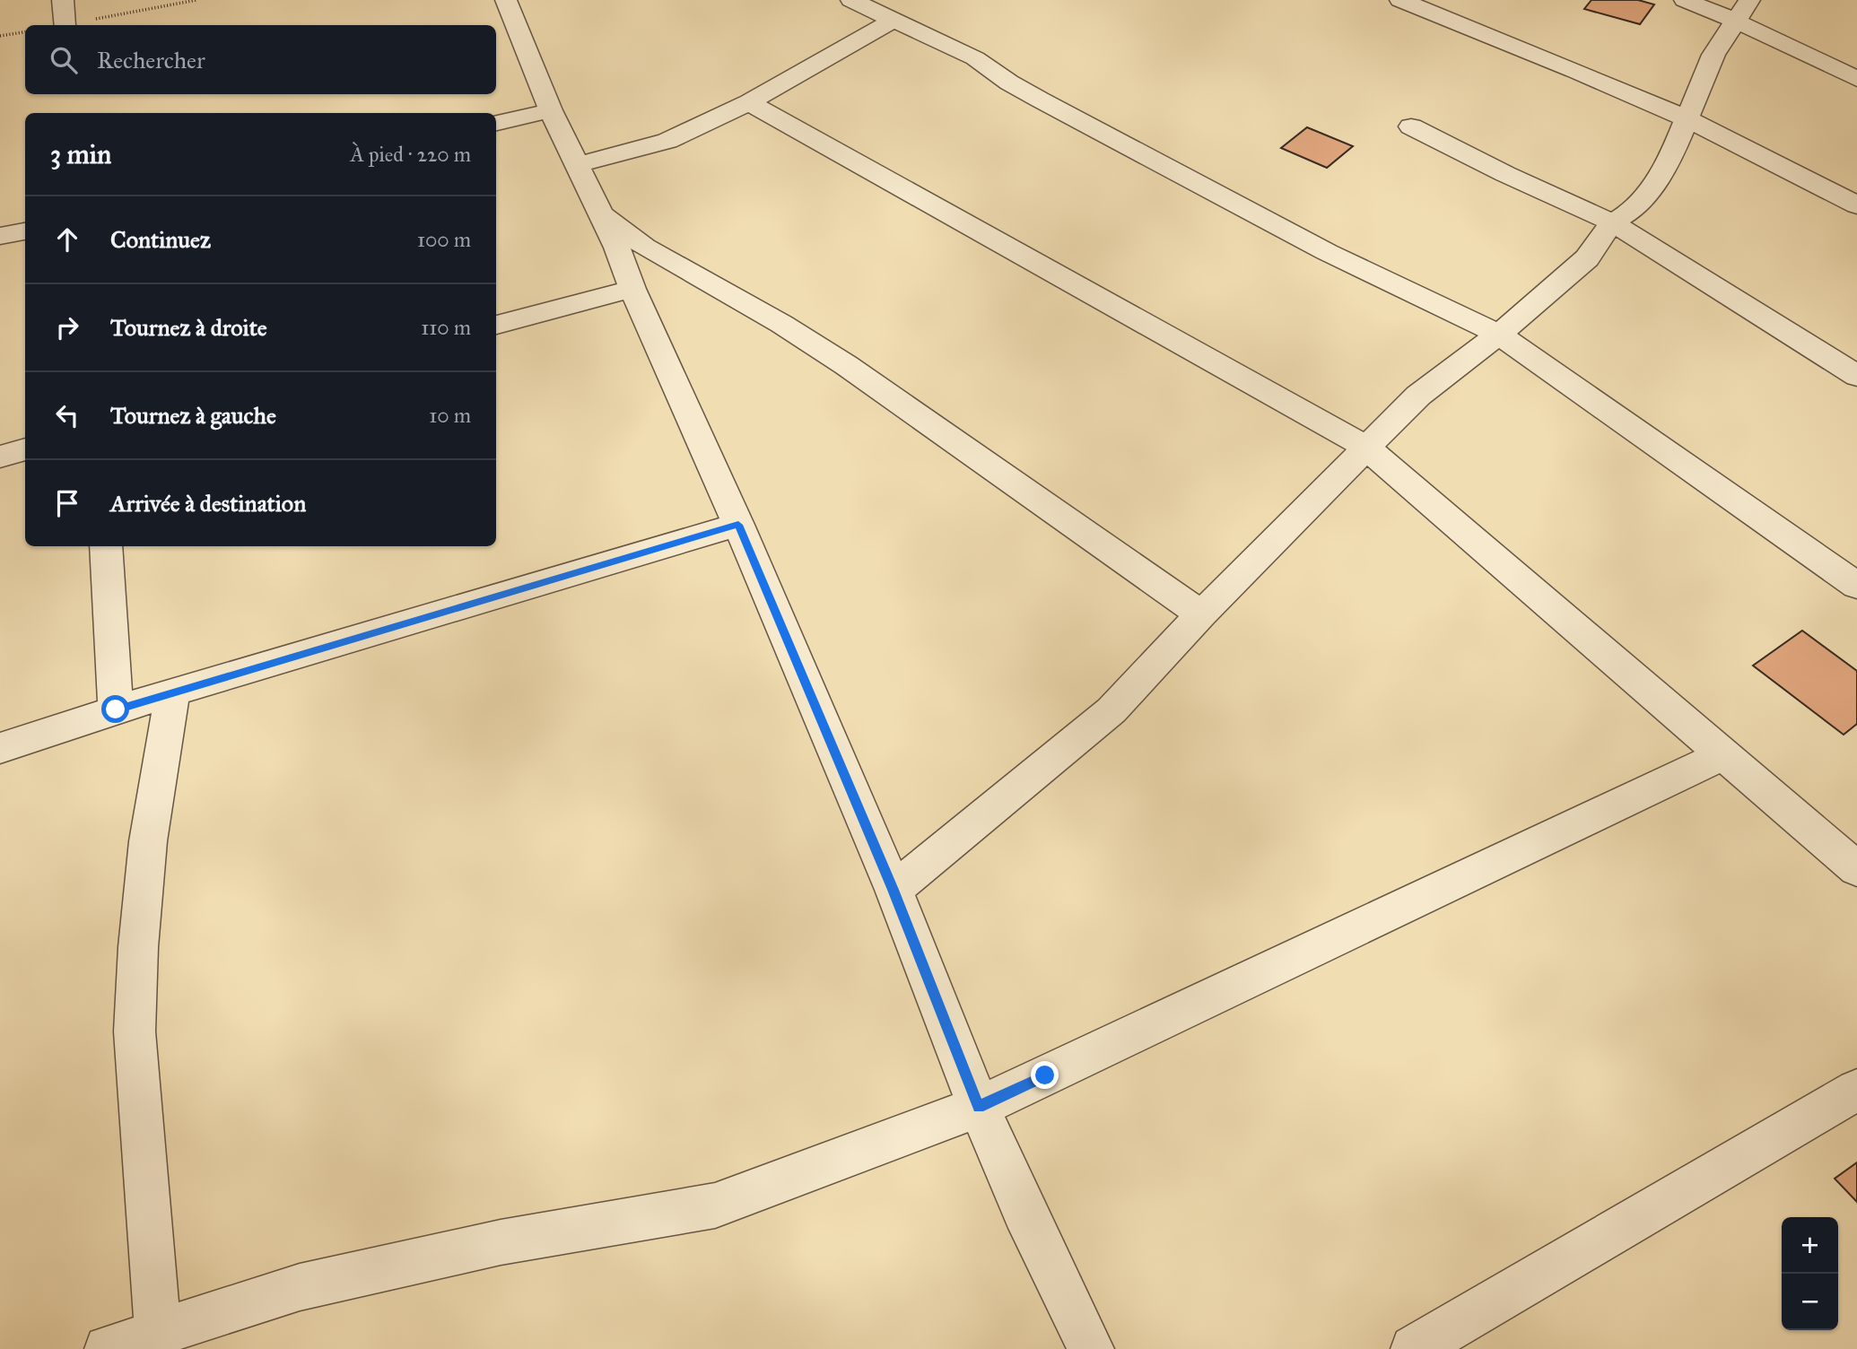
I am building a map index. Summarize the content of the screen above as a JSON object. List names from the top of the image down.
{
  "page": {
    "search": "Rechercher",
    "heading": ["3 min", "À pied · 220 m"],
    "list": [
      ["Continuez", "100 m"],
      ["Tournez à droite", "110 m"],
      ["Tournez à gauche", "10 m"],
      "Arrivée à destination"
    ],
    "map_buttons": ["+", "−"]
  }
}
